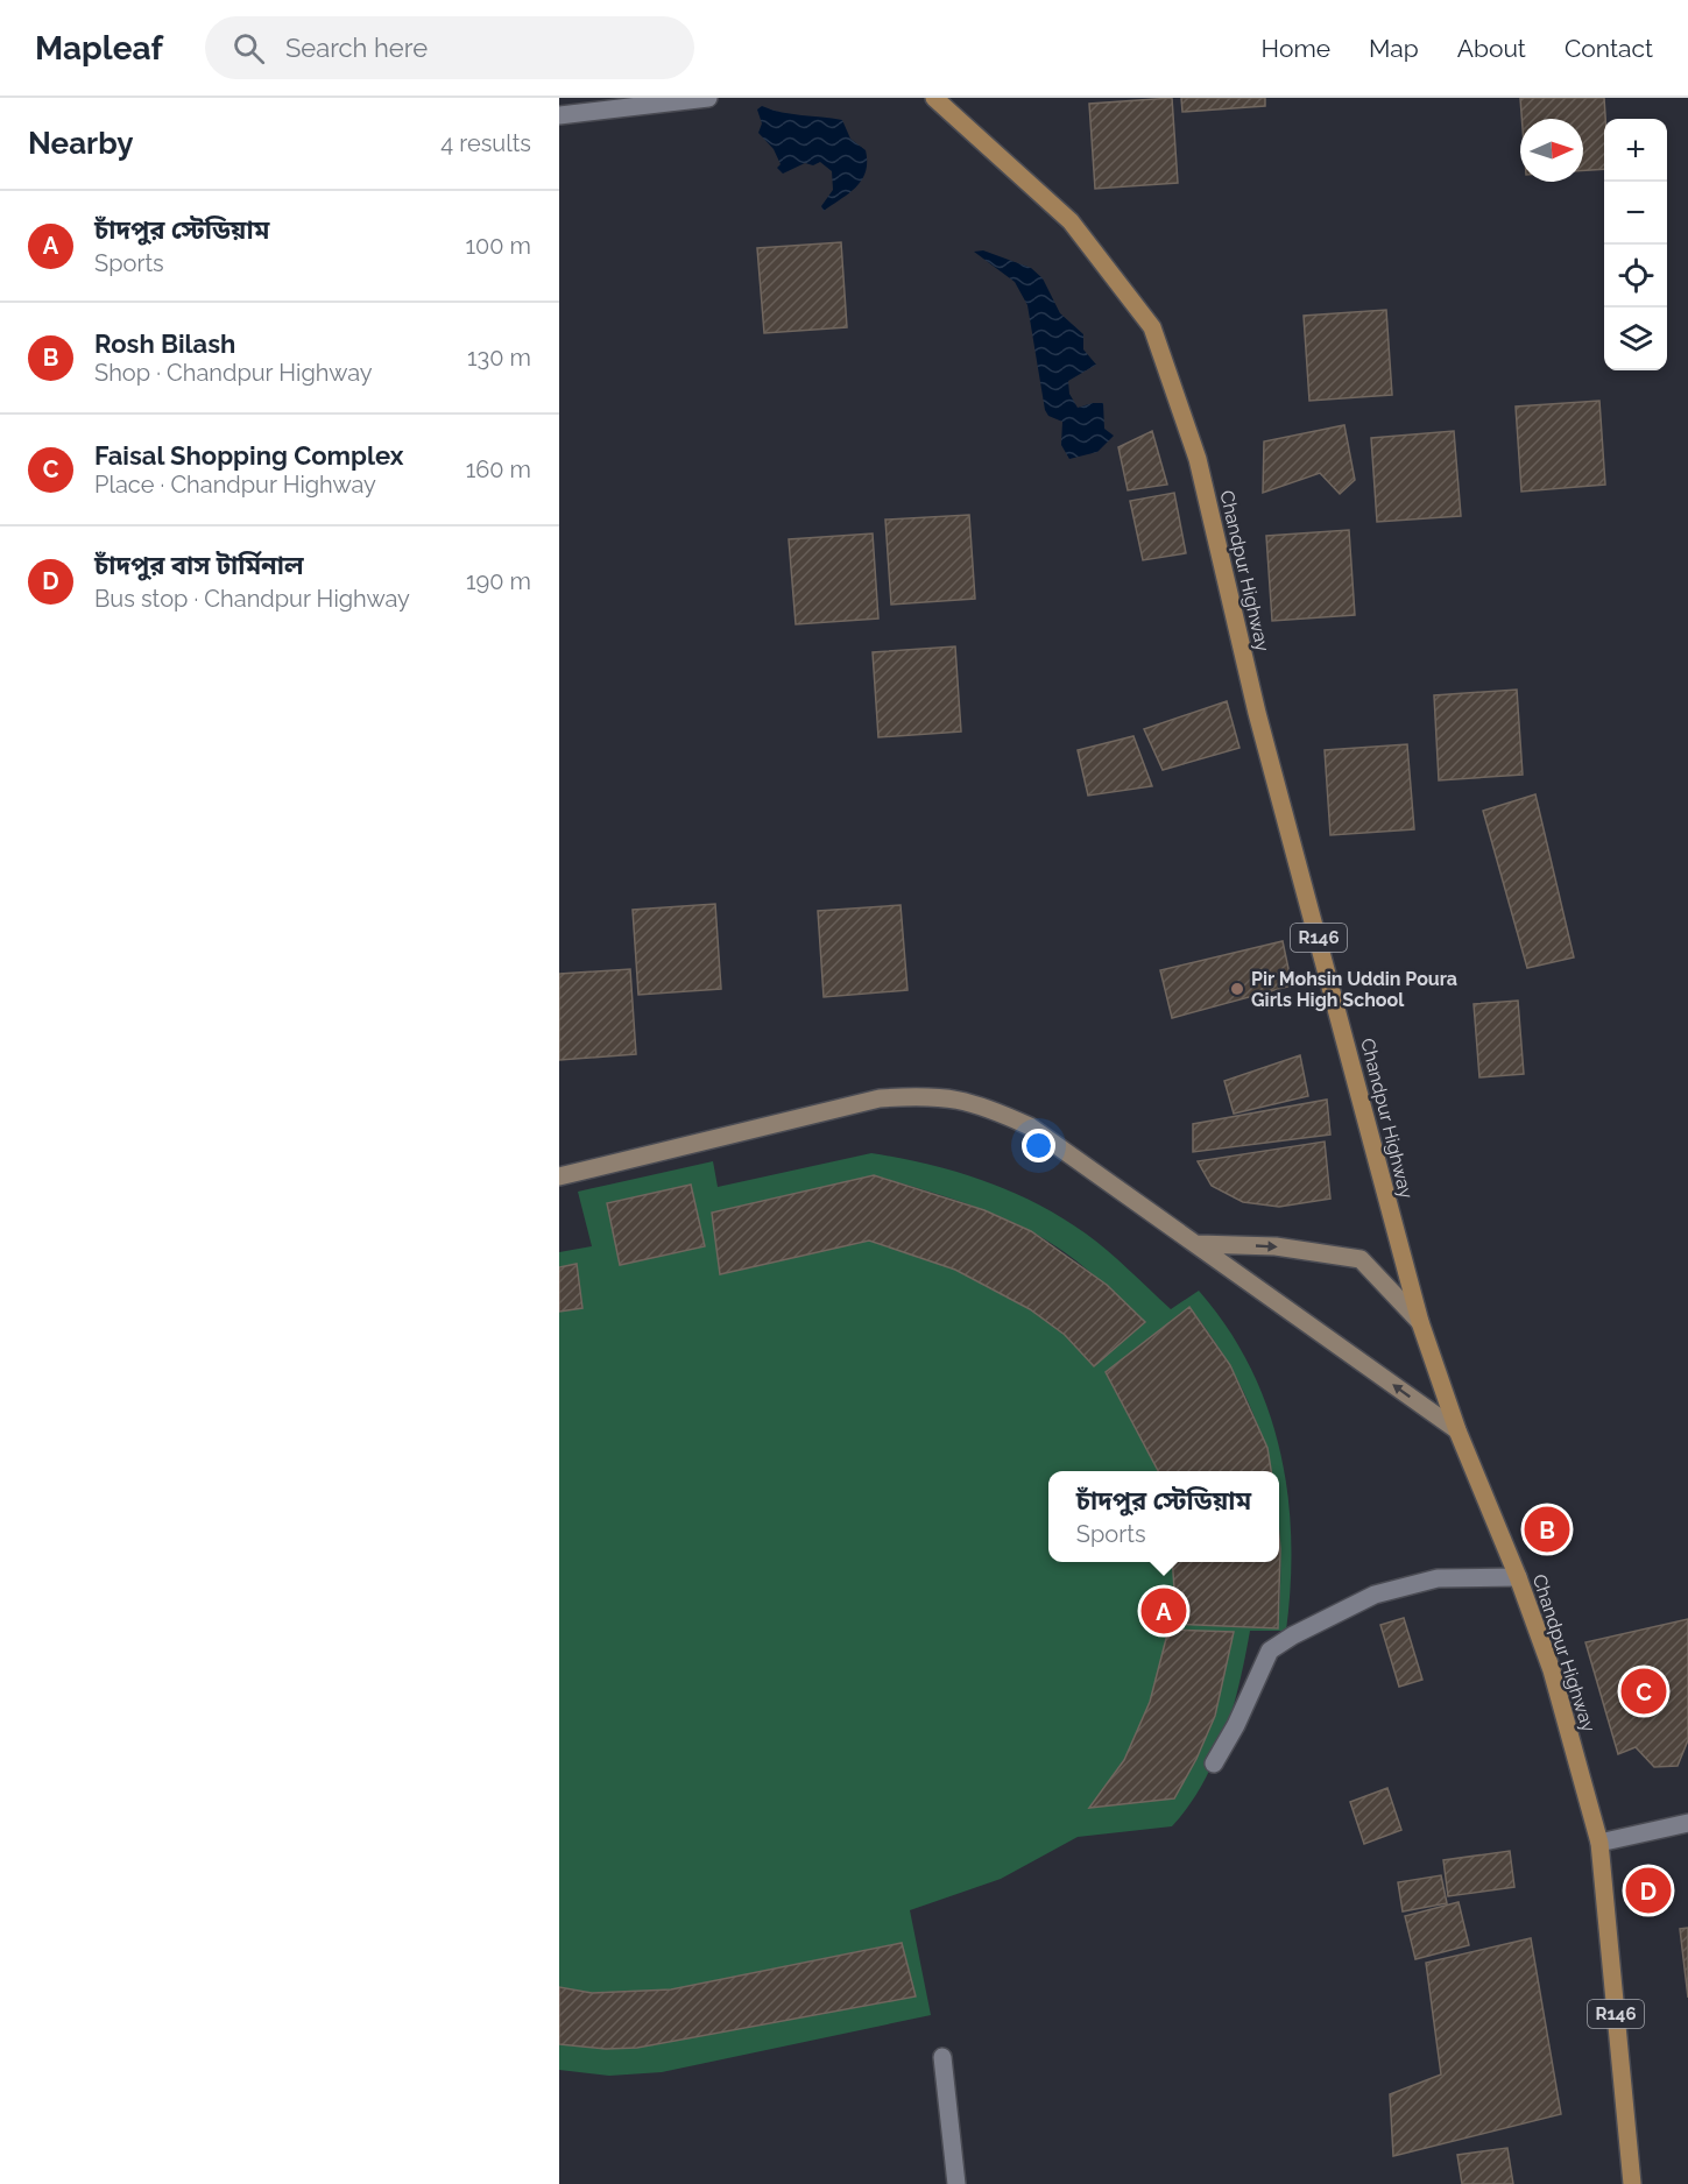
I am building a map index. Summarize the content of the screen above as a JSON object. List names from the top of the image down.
{
  "streets": {
    "main road": ["Chandpur Highway", "R146"]
  },
  "places": ["Pir Mohsin Uddin Poura Girls High School"],
  "north": "right",
  "page": {
    "header": "Mapleaf",
    "search": "Search here",
    "nav": [
      "Home",
      "Map",
      "About",
      "Contact"
    ],
    "heading": ["Nearby", "4 results"],
    "map_buttons": ["+", "−"],
    "list": [
      {
        "mark": "A",
        "name": "চাঁদপুর স্টেডিয়াম",
        "note": "Sports",
        "value": "100 m"
      },
      {
        "mark": "B",
        "name": "Rosh Bilash",
        "note": "Shop · Chandpur Highway",
        "value": "130 m"
      },
      {
        "mark": "C",
        "name": "Faisal Shopping Complex",
        "note": "Place · Chandpur Highway",
        "value": "160 m"
      },
      {
        "mark": "D",
        "name": "চাঁদপুর বাস টার্মিনাল",
        "note": "Bus stop · Chandpur Highway",
        "value": "190 m"
      }
    ],
    "popup": ["চাঁদপুর স্টেডিয়াম", "Sports"],
    "pins": [
      "B",
      "A",
      "C",
      "D"
    ]
  }
}
